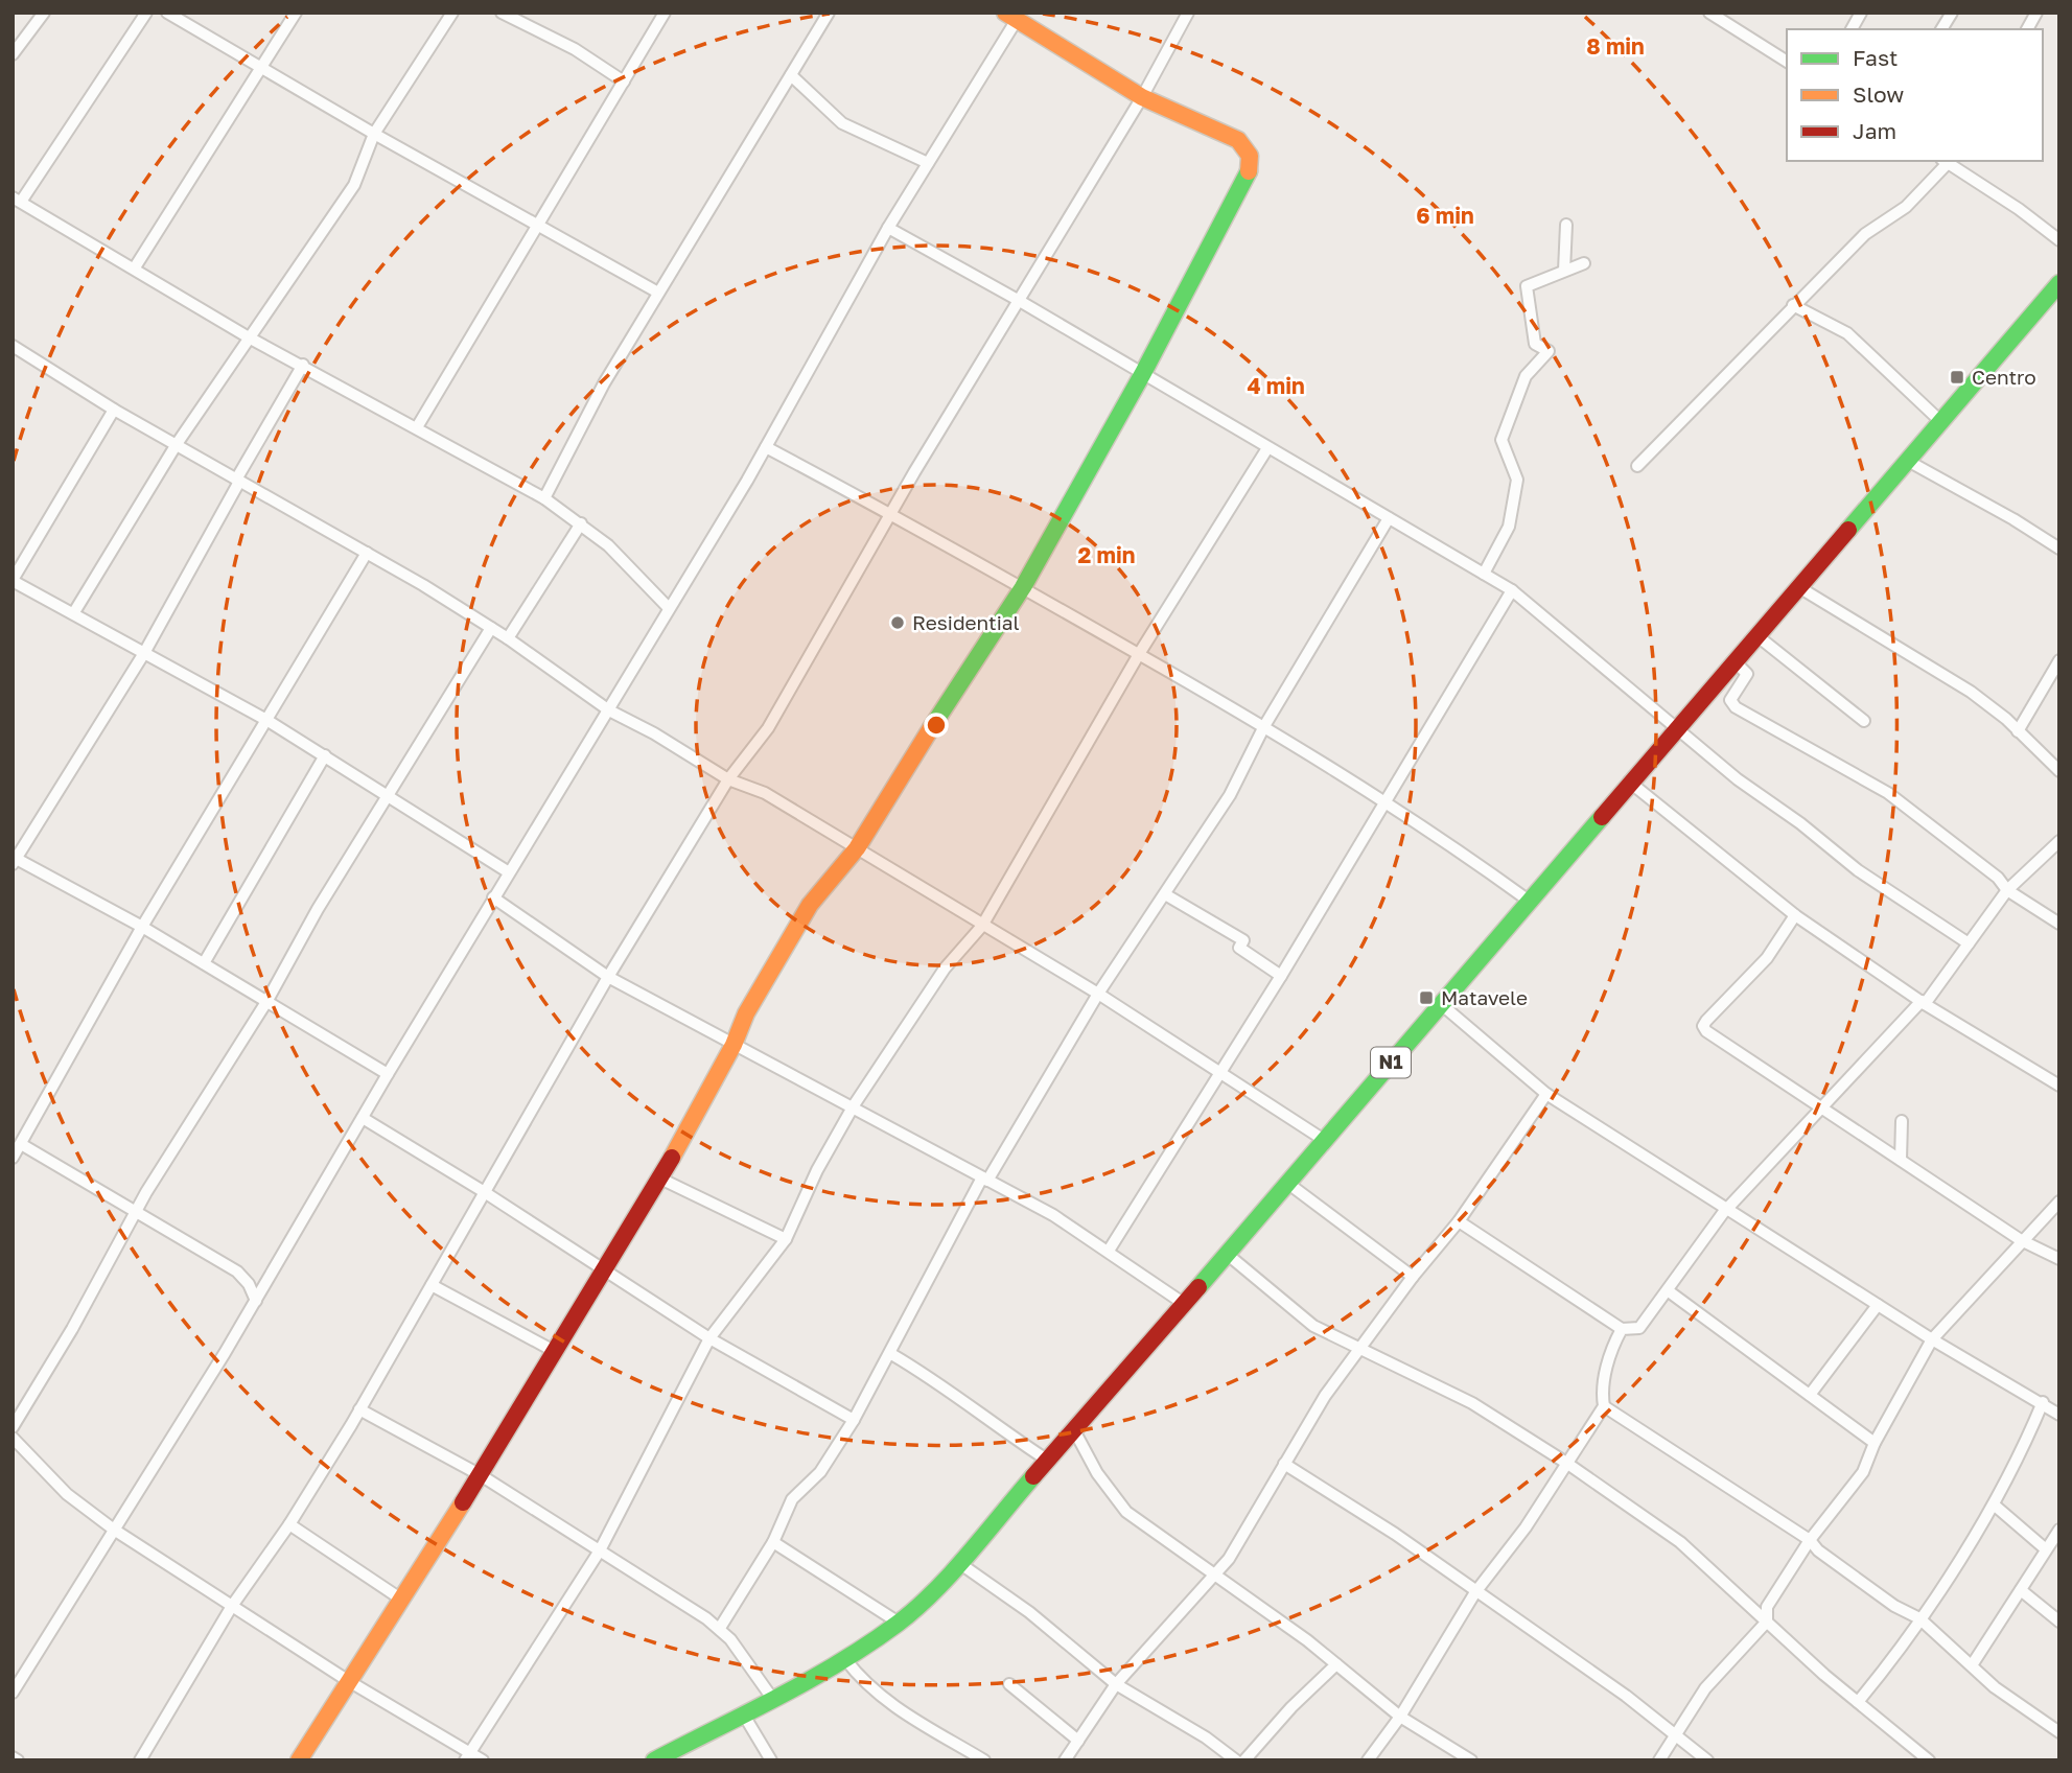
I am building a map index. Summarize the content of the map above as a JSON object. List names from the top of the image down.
{
  "streets": {
    "main road": ["N1"]
  },
  "places": {
    "transit": ["Centro", "Matavele"],
    "other": ["Residential"]
  },
  "legend": ["Fast", "Slow", "Jam"],
  "rings": [
    "8 min",
    "6 min",
    "4 min",
    "2 min"
  ]
}
